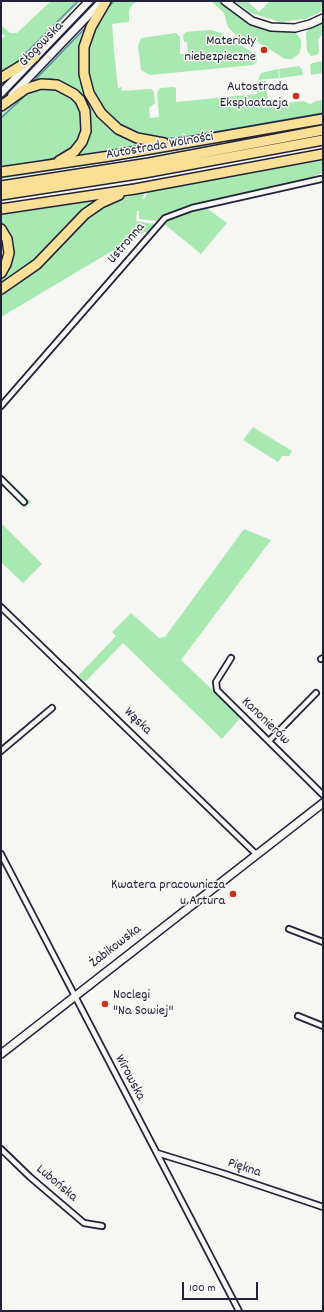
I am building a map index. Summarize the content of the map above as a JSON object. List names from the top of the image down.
{
  "streets": {
    "highway": ["Autostrada Wolności"],
    "street": [
      "Głogowska",
      "Ustronna",
      "Wąska",
      "Kanonierów",
      "Żabikowska",
      "Wirowska",
      "Piękna",
      "Lubońska"
    ]
  },
  "crossings": [
    ["Wąska", "Żabikowska"],
    ["Żabikowska", "Wirowska"],
    ["Wirowska", "Piękna"]
  ],
  "places": [
    "Materiały niebezpieczne",
    "Autostrada Eksploatacja",
    "Kwatera pracownicza u Artura",
    "Noclegi \"Na Sowiej\""
  ],
  "scale_bar": "100 m"
}
